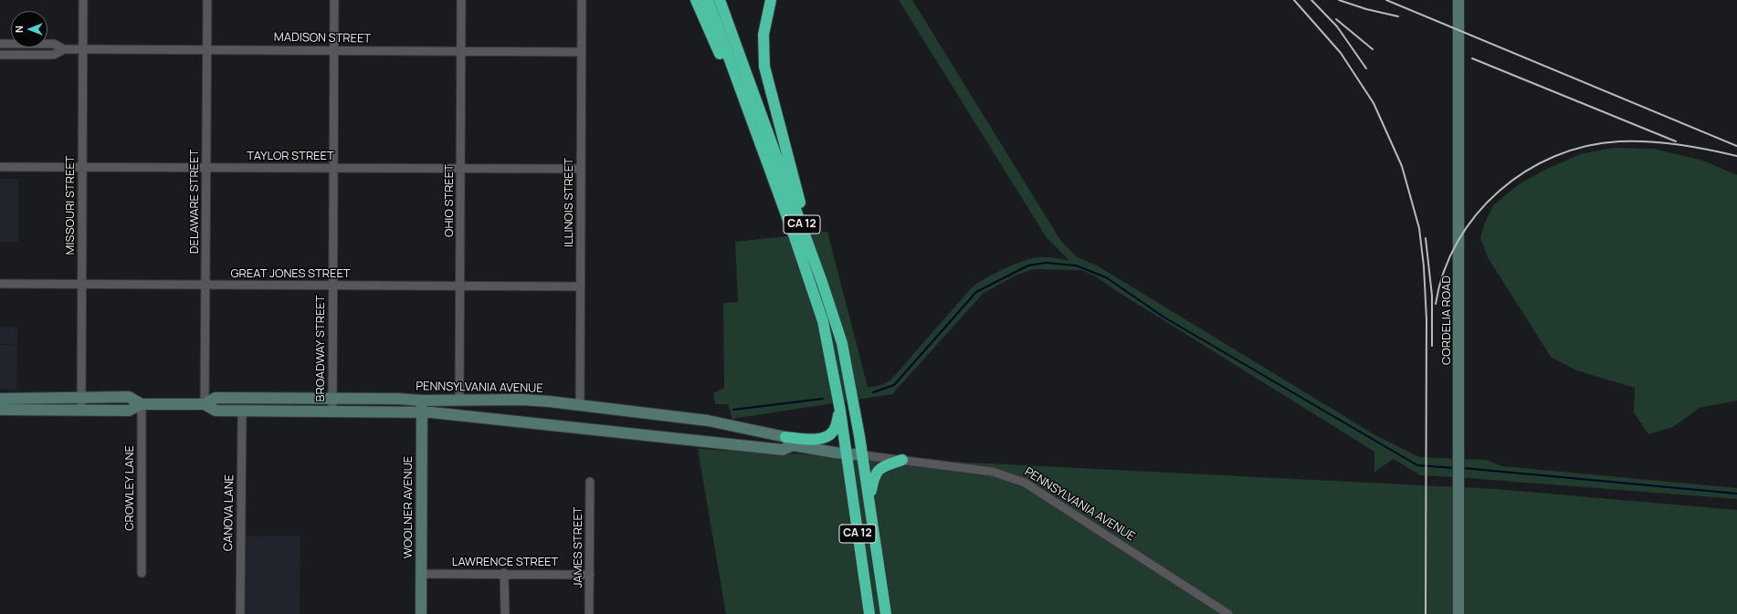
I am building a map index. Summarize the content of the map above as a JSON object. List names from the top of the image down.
{
  "streets": {
    "highway": ["CA 12"],
    "main road": ["CORDELIA ROAD", "PENNSYLVANIA AVENUE", "WOOLNER AVENUE"],
    "street": [
      "MADISON STREET",
      "TAYLOR STREET",
      "OHIO STREET",
      "DELAWARE STREET",
      "ILLINOIS STREET",
      "MISSOURI STREET",
      "GREAT JONES STREET",
      "BROADWAY STREET",
      "CROWLEY LANE",
      "CANOVA LANE",
      "JAMES STREET",
      "LAWRENCE STREET"
    ]
  },
  "crossings": [
    ["MADISON STREET", "OHIO STREET"],
    ["MADISON STREET", "DELAWARE STREET"],
    ["MADISON STREET", "ILLINOIS STREET"],
    ["MADISON STREET", "MISSOURI STREET"],
    ["MADISON STREET", "BROADWAY STREET"],
    ["TAYLOR STREET", "OHIO STREET"],
    ["TAYLOR STREET", "DELAWARE STREET"],
    ["TAYLOR STREET", "ILLINOIS STREET"],
    ["TAYLOR STREET", "MISSOURI STREET"],
    ["TAYLOR STREET", "BROADWAY STREET"],
    ["OHIO STREET", "GREAT JONES STREET"],
    ["OHIO STREET", "PENNSYLVANIA AVENUE"],
    ["DELAWARE STREET", "GREAT JONES STREET"],
    ["DELAWARE STREET", "PENNSYLVANIA AVENUE"],
    ["ILLINOIS STREET", "GREAT JONES STREET"],
    ["ILLINOIS STREET", "PENNSYLVANIA AVENUE"],
    ["MISSOURI STREET", "GREAT JONES STREET"],
    ["MISSOURI STREET", "PENNSYLVANIA AVENUE"],
    ["CA 12", "PENNSYLVANIA AVENUE"],
    ["GREAT JONES STREET", "BROADWAY STREET"],
    ["BROADWAY STREET", "PENNSYLVANIA AVENUE"],
    ["PENNSYLVANIA AVENUE", "CROWLEY LANE"],
    ["PENNSYLVANIA AVENUE", "WOOLNER AVENUE"],
    ["PENNSYLVANIA AVENUE", "CANOVA LANE"],
    ["WOOLNER AVENUE", "LAWRENCE STREET"],
    ["JAMES STREET", "LAWRENCE STREET"]
  ],
  "north": "left"
}
